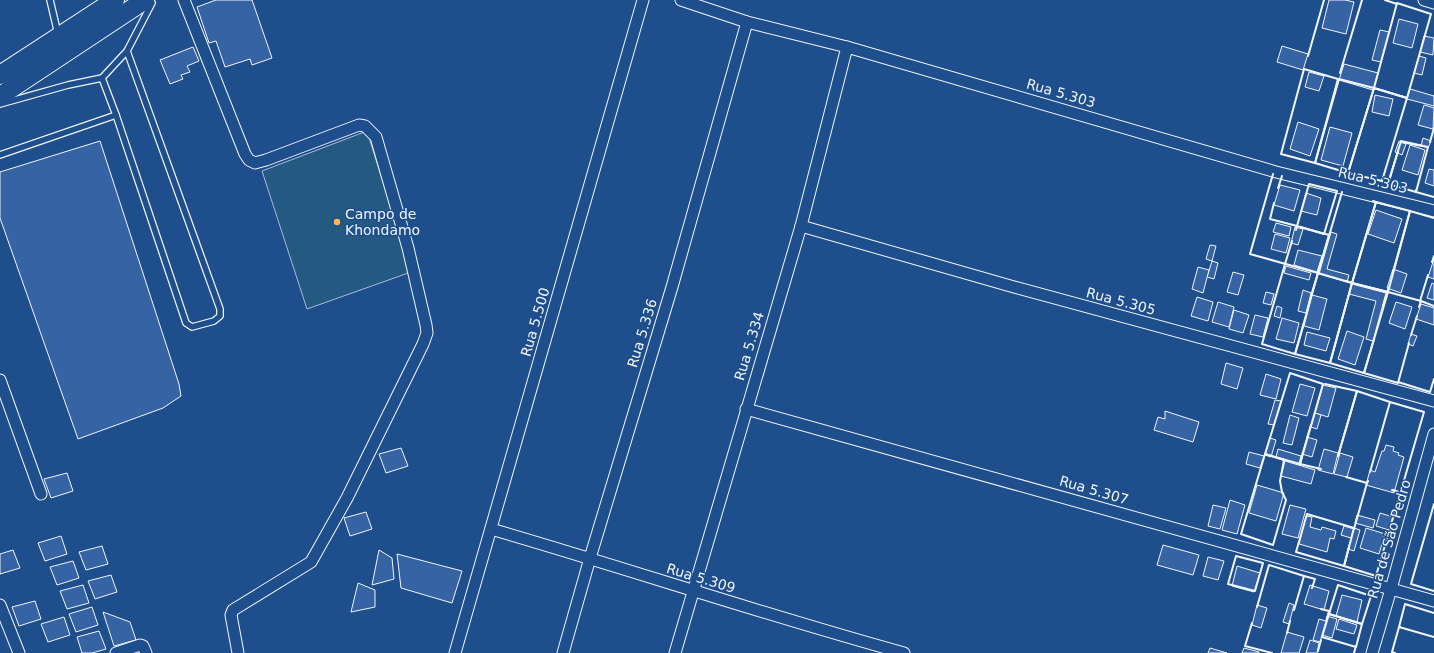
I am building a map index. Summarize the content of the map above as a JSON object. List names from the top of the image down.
{
  "streets": {
    "street": [
      "Rua 5.303",
      "Rua 5.305",
      "Rua 5.500",
      "Rua 5.336",
      "Rua 5.334",
      "Rua 5.307",
      "Rua de São Pedro",
      "Rua 5.309"
    ]
  },
  "crossings": [
    ["Rua 5.303", "Rua 5.336"],
    ["Rua 5.303", "Rua 5.334"],
    ["Rua 5.305", "Rua 5.334"],
    ["Rua 5.500", "Rua 5.309"],
    ["Rua 5.336", "Rua 5.309"],
    ["Rua 5.334", "Rua 5.307"],
    ["Rua 5.334", "Rua 5.309"],
    ["Rua 5.307", "Rua de São Pedro"]
  ],
  "places": ["Campo de Khondamo"]
}
